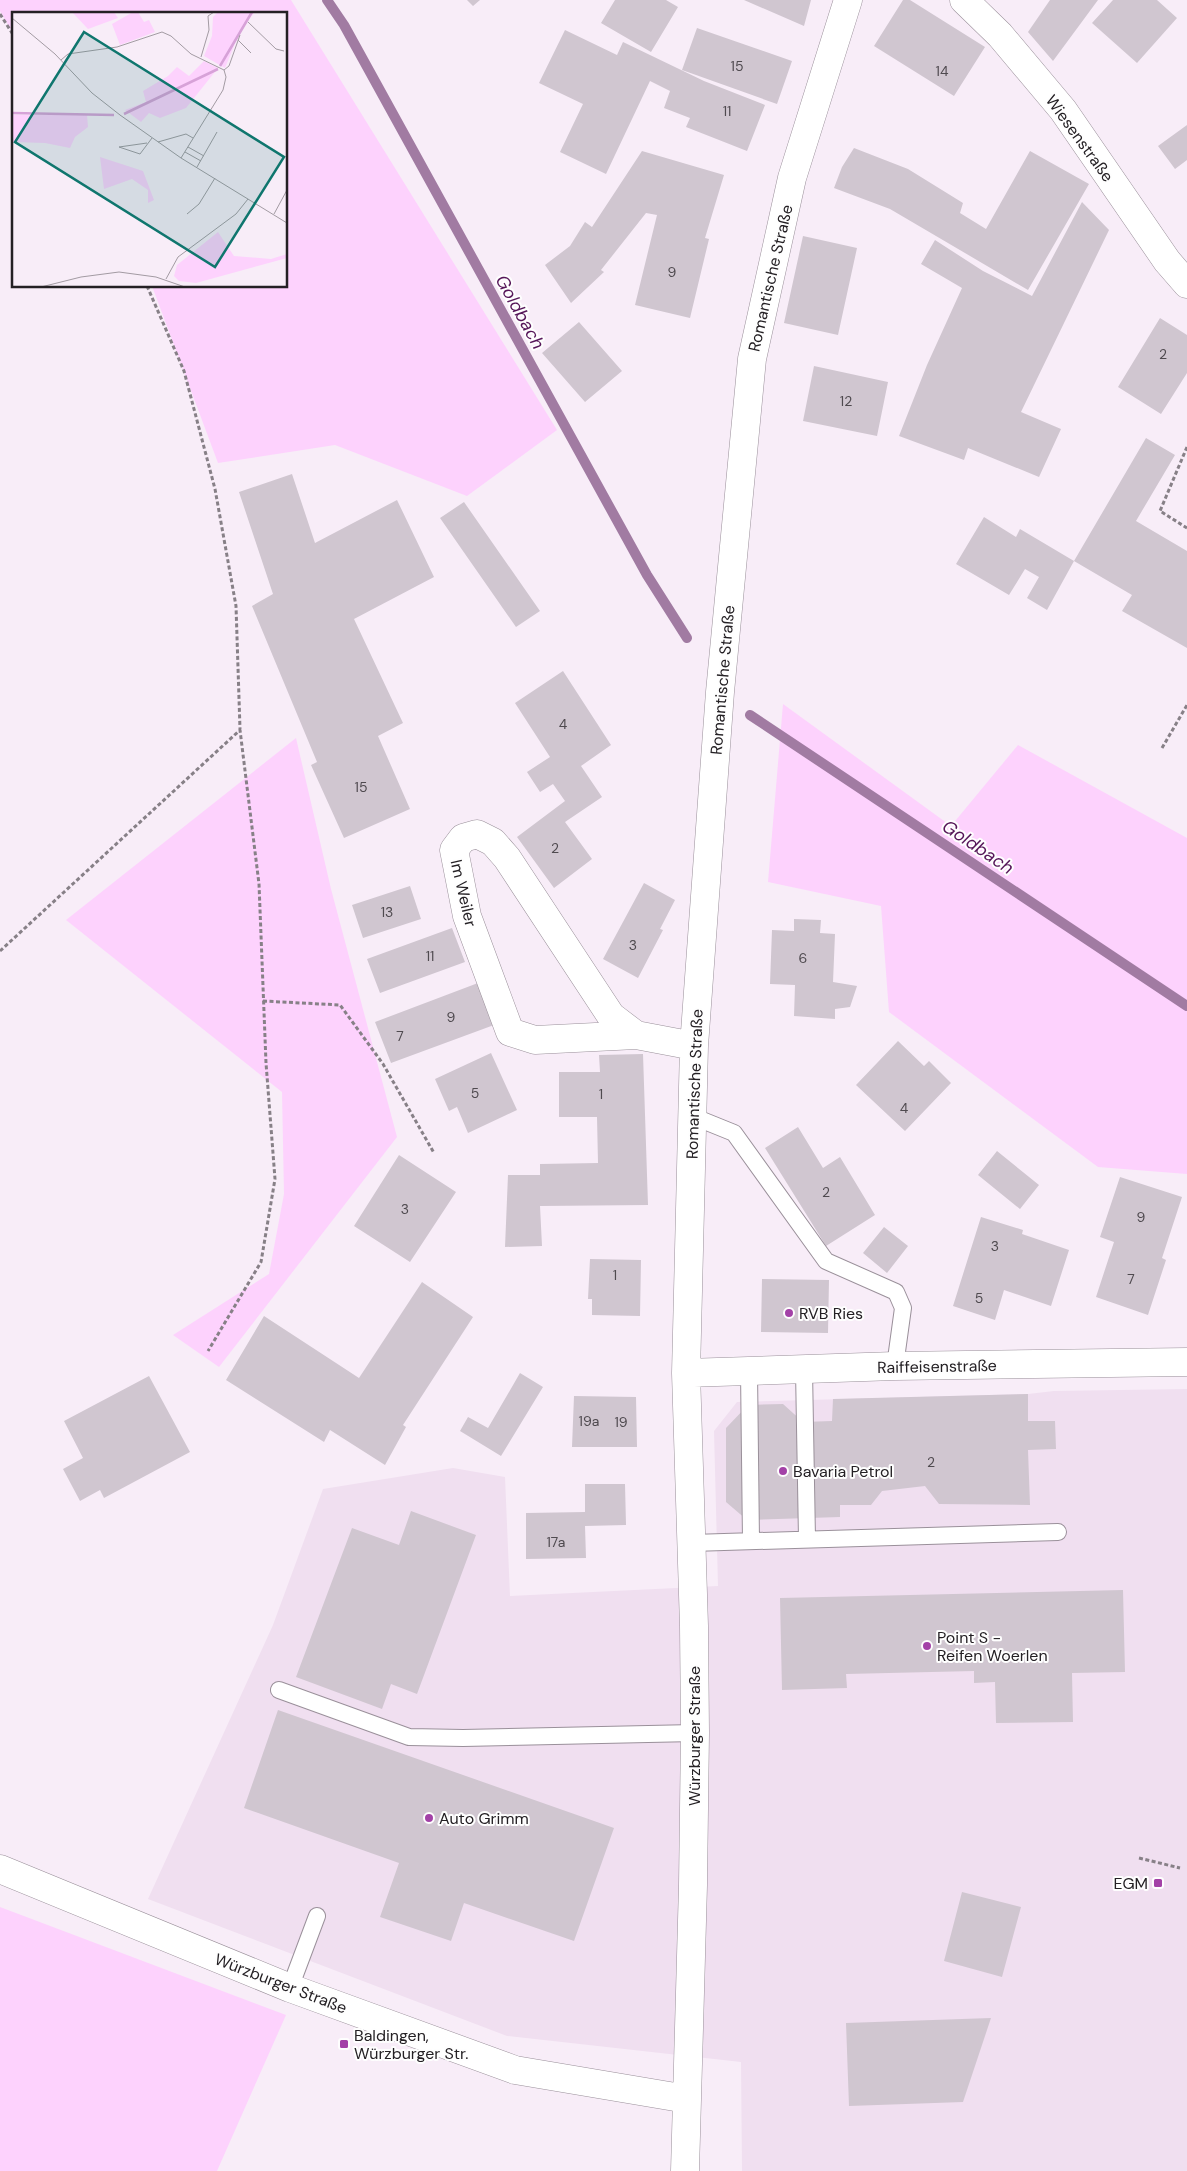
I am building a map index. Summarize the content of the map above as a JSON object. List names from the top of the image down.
{
  "streets": {
    "street": [
      "Wiesenstraße",
      "Romantische Straße",
      "Im Weiler",
      "Raiffeisenstraße",
      "Würzburger Straße"
    ]
  },
  "crossings": [
    ["Romantische Straße", "Im Weiler"],
    ["Romantische Straße", "Raiffeisenstraße"],
    ["Romantische Straße", "Würzburger Straße"],
    ["Raiffeisenstraße", "Würzburger Straße"]
  ],
  "water": ["Goldbach"],
  "places": {
    "other": [
      "RVB Ries",
      "Bavaria Petrol",
      "Point S - Reifen Woerlen",
      "Auto Grimm"
    ],
    "transit": ["EGM", "Baldingen, Würzburger Str."]
  },
  "house_numbers": [
    "15",
    "14",
    "11",
    "9",
    "2",
    "12",
    "4",
    "15",
    "2",
    "13",
    "3",
    "11",
    "6",
    "9",
    "7",
    "5",
    "1",
    "4",
    "2",
    "3",
    "9",
    "3",
    "1",
    "7",
    "5",
    "19a",
    "19",
    "2",
    "17a"
  ]
}
